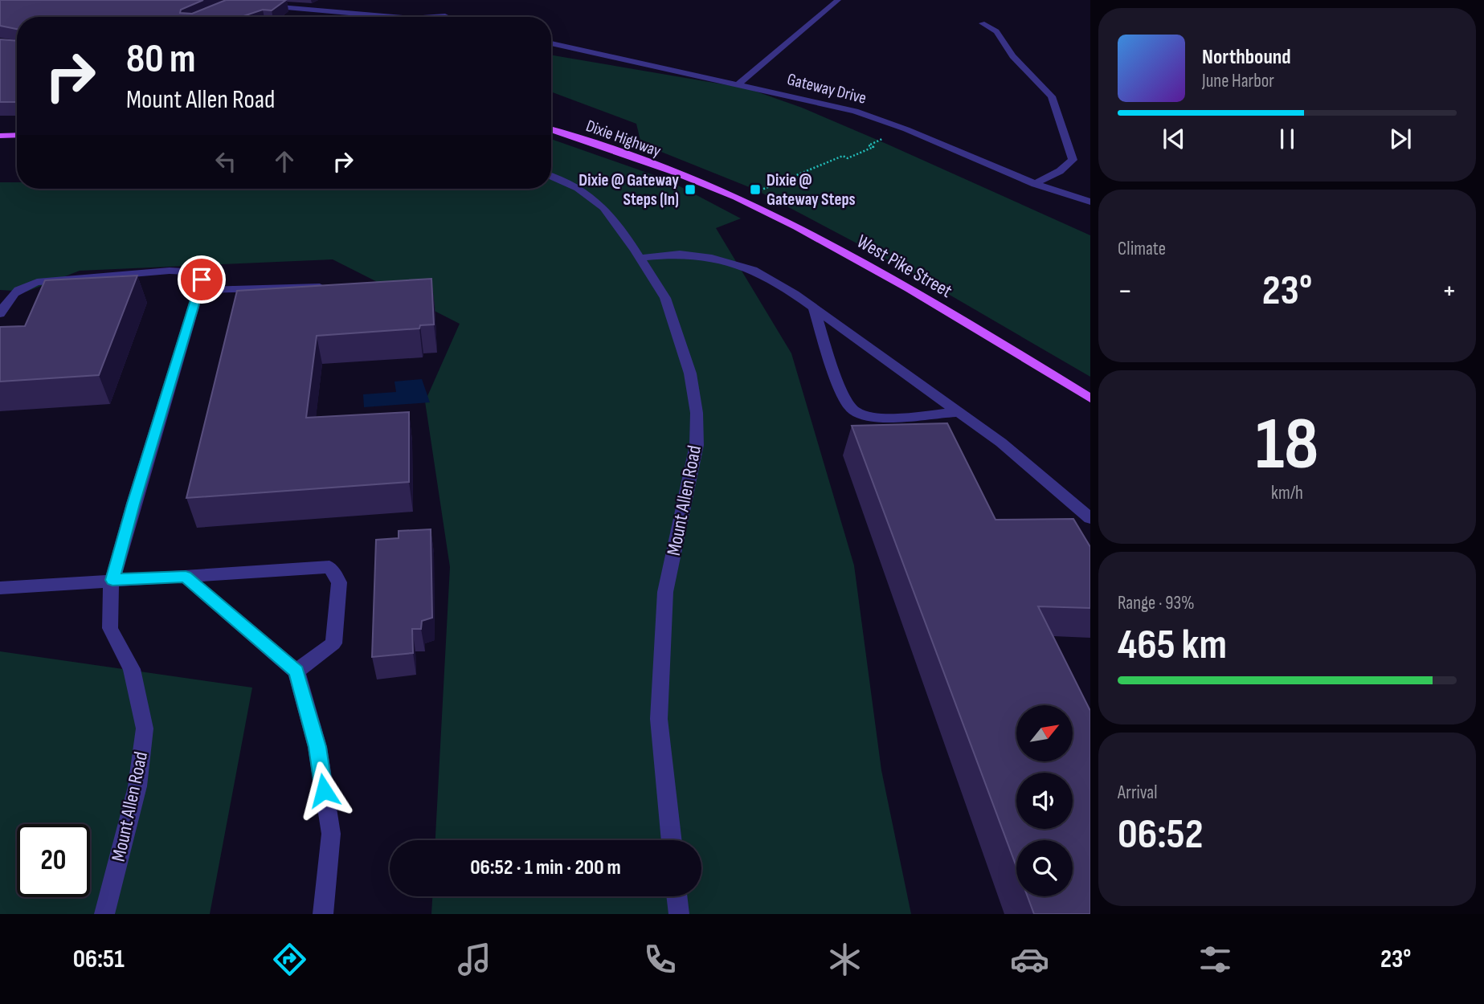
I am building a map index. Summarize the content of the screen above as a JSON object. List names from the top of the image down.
{
  "streets": {
    "main road": ["Dixie Highway", "West Pike Street"],
    "street": ["Gateway Drive", "Mount Allen Road"]
  },
  "crossings": [
    ["Dixie Highway", "West Pike Street"]
  ],
  "places": {
    "transit": ["Dixie @ Gateway Steps (In)", "Dixie @ Gateway Steps"]
  },
  "north": "top right",
  "page": {
    "turn": ["80 m", "Mount Allen Road"],
    "song": ["Northbound", "June Harbor"],
    "tile": [
      "Climate",
      ["18", "km/h"],
      ["Range · 93%", "465 km"],
      ["Arrival", "06:52"]
    ],
    "heat": ["−", "23°", "+"],
    "limit": "20",
    "trip": "06:52 · 1 min · 200 m",
    "tabs": ["06:51", "23°"]
  }
}
